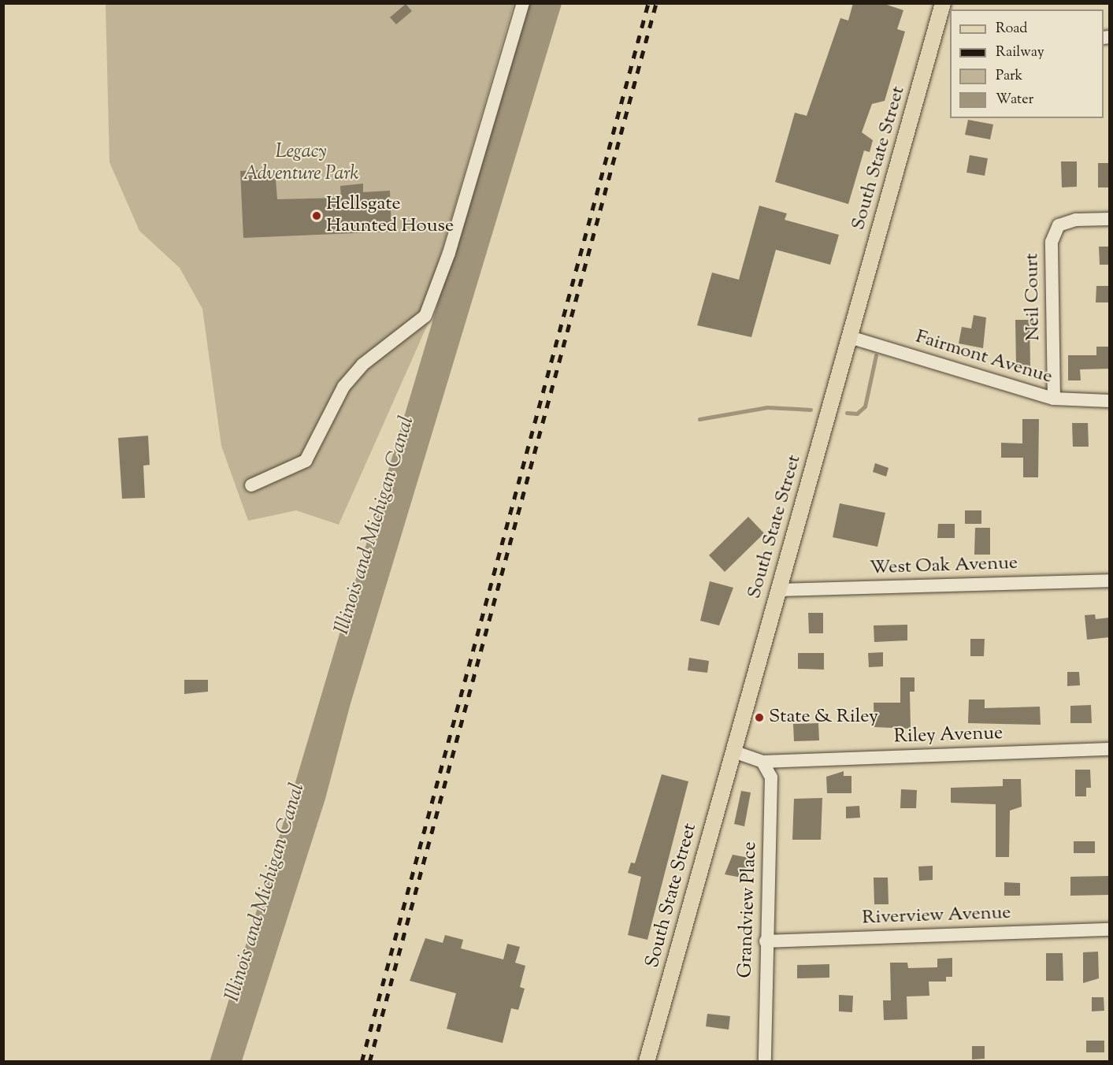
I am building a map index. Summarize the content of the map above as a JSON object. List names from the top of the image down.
{
  "streets": {
    "main road": ["South State Street"],
    "street": [
      "Neil Court",
      "Fairmont Avenue",
      "West Oak Avenue",
      "Riley Avenue",
      "Grandview Place",
      "Riverview Avenue"
    ]
  },
  "crossings": [
    ["South State Street", "Fairmont Avenue"],
    ["South State Street", "West Oak Avenue"],
    ["South State Street", "Riley Avenue"],
    ["Neil Court", "Fairmont Avenue"],
    ["Riley Avenue", "Grandview Place"],
    ["Grandview Place", "Riverview Avenue"]
  ],
  "water": ["Illinois and Michigan Canal"],
  "parks": ["Legacy Adventure Park"],
  "places": ["Hellsgate Haunted House", "State & Riley"],
  "legend": [
    "Road",
    "Railway",
    "Park",
    "Water"
  ]
}
